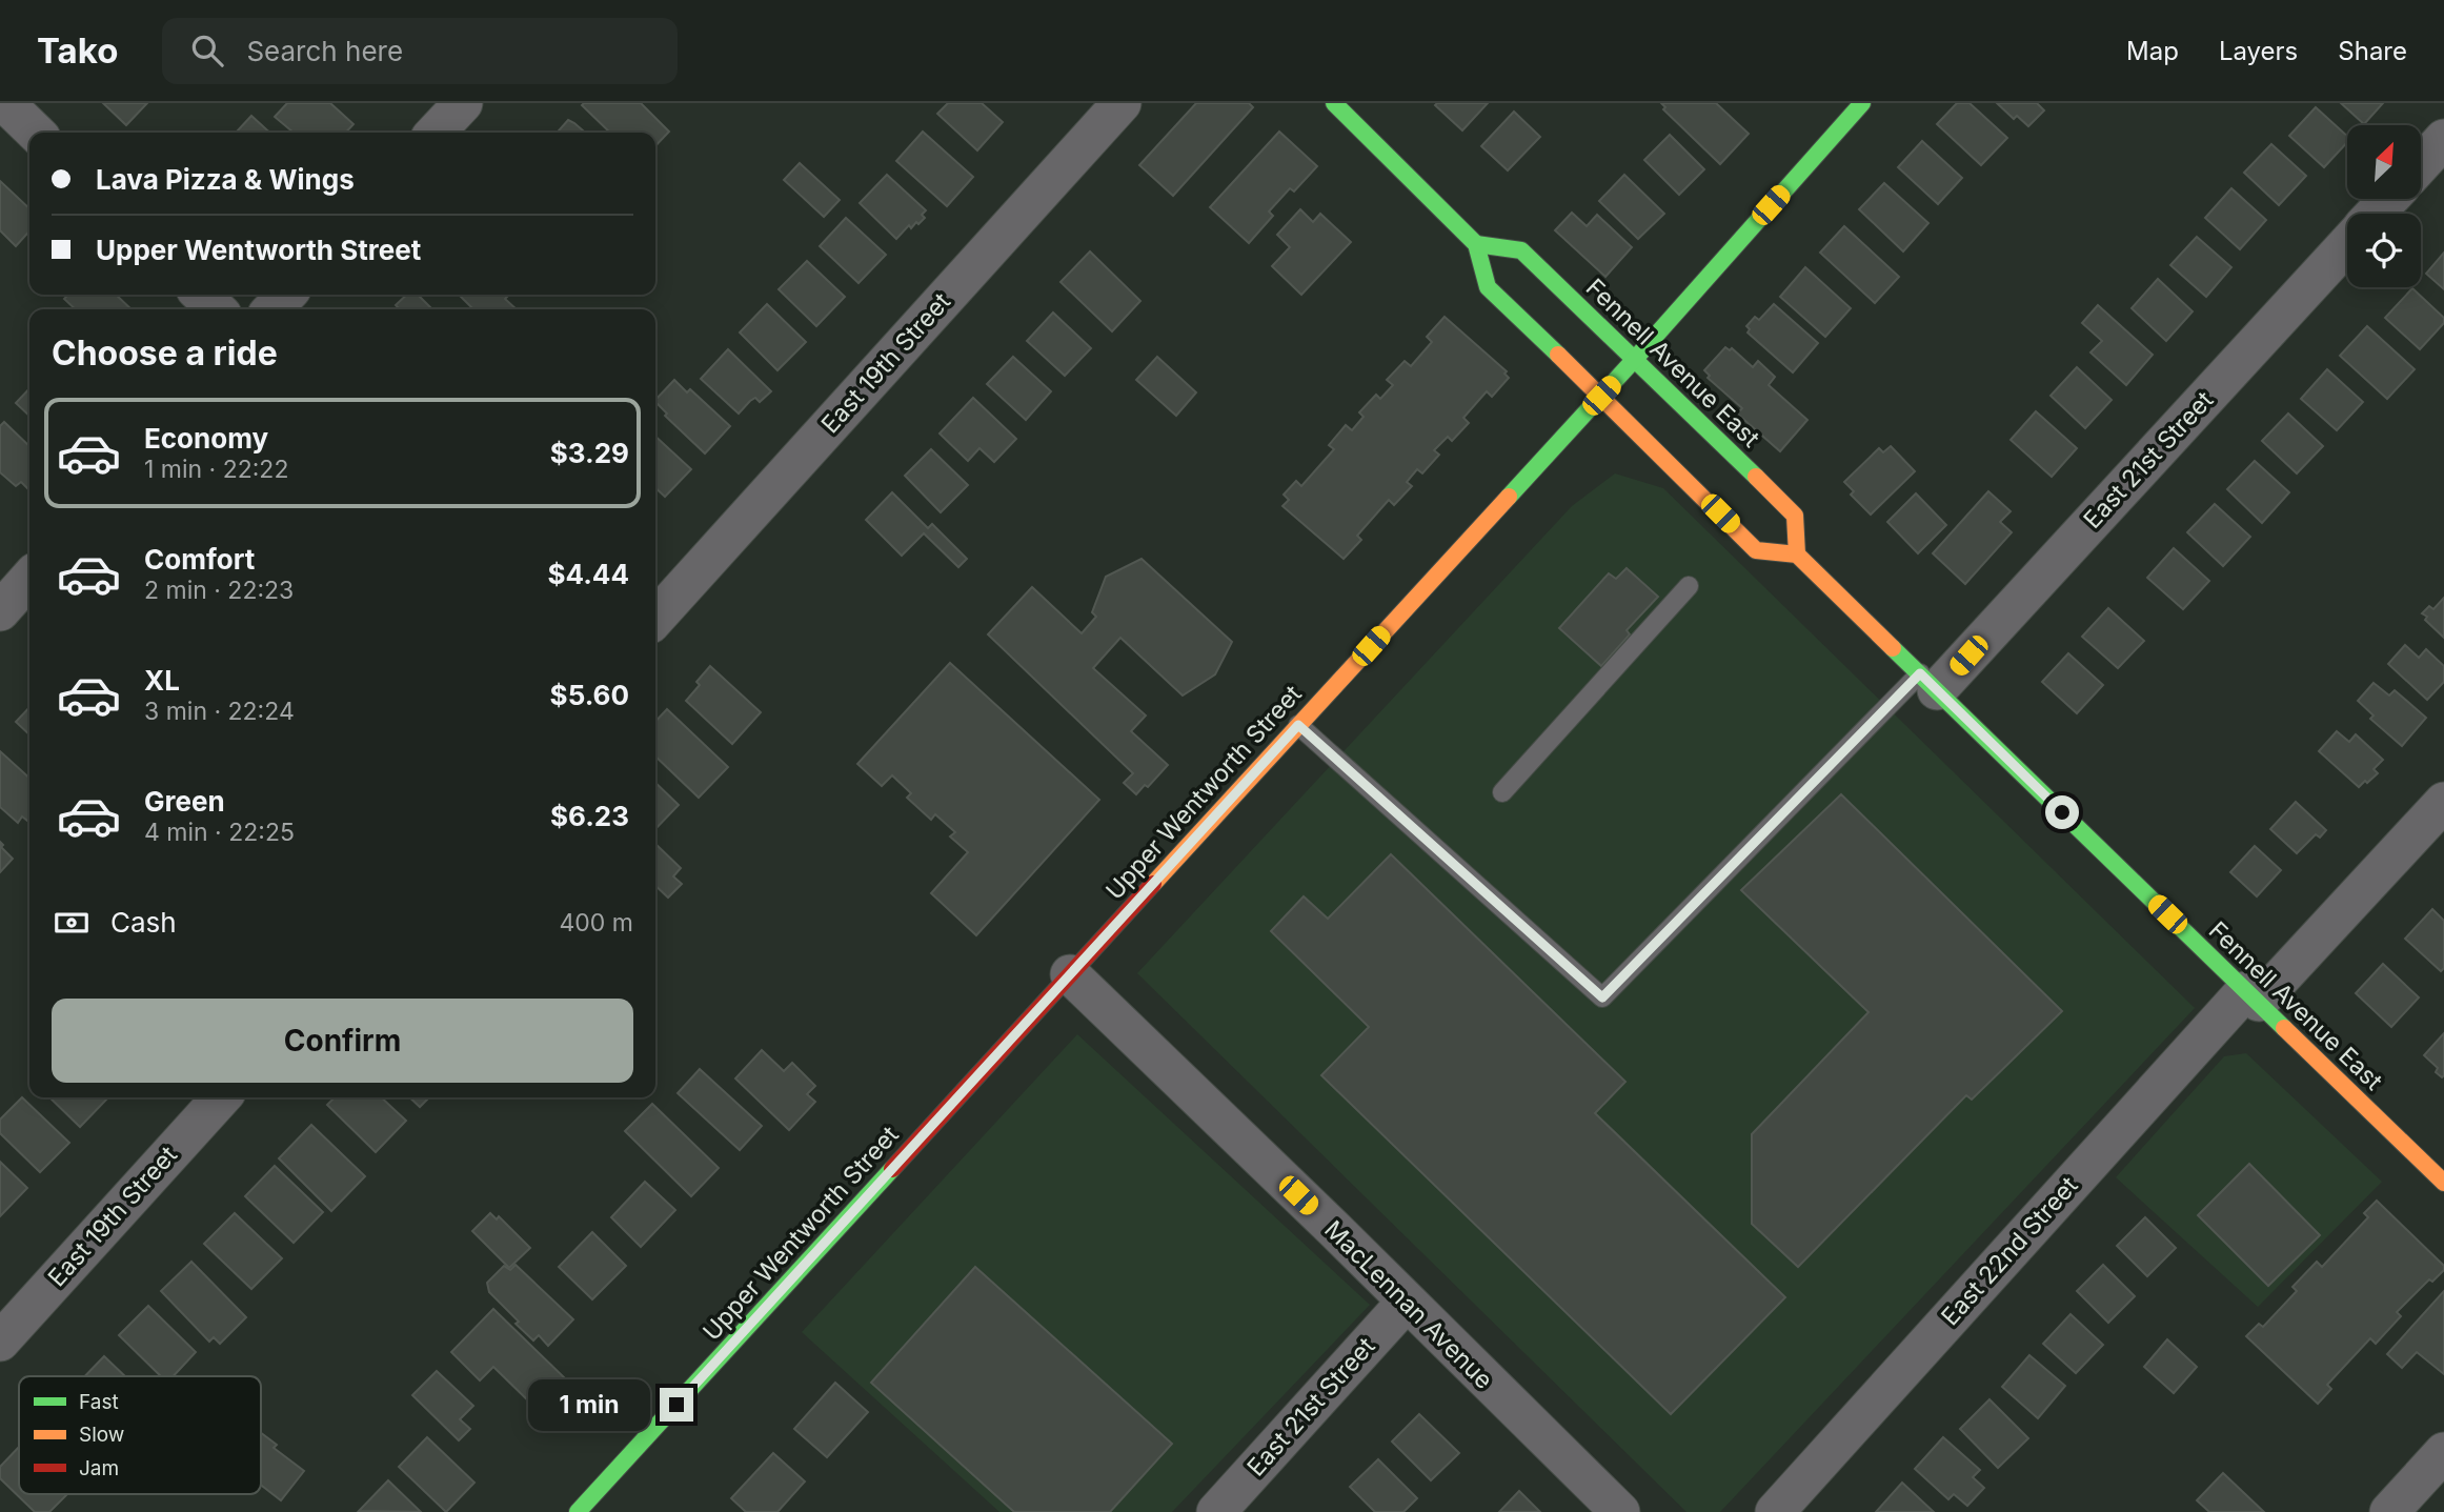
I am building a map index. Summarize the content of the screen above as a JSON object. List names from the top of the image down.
{
  "streets": {
    "main road": ["Fennell Avenue East", "Upper Wentworth Street"],
    "street": [
      "East 19th Street",
      "East 21st Street",
      "East 22nd Street",
      "MacLennan Avenue"
    ]
  },
  "crossings": [
    ["Fennell Avenue East", "East 21st Street"],
    ["Fennell Avenue East", "Upper Wentworth Street"],
    ["Fennell Avenue East", "East 22nd Street"],
    ["East 21st Street", "MacLennan Avenue"],
    ["Upper Wentworth Street", "MacLennan Avenue"]
  ],
  "legend": ["Fast", "Slow", "Jam"],
  "north": "top right",
  "page": {
    "header": "Tako",
    "search": "Search here",
    "nav": ["Map", "Layers", "Share"],
    "banner": ["Lava Pizza & Wings", "Upper Wentworth Street"],
    "heading": "Choose a ride",
    "list": [
      {
        "name": "Economy",
        "note": "1 min · 22:22",
        "value": "$3.29"
      },
      {
        "name": "Comfort",
        "note": "2 min · 22:23",
        "value": "$4.44"
      },
      {
        "name": "XL",
        "note": "3 min · 22:24",
        "value": "$5.60"
      },
      {
        "name": "Green",
        "note": "4 min · 22:25",
        "value": "$6.23"
      }
    ],
    "pay": ["Cash", "400 m"],
    "buttons": "Confirm",
    "bubble": "1 min"
  }
}
